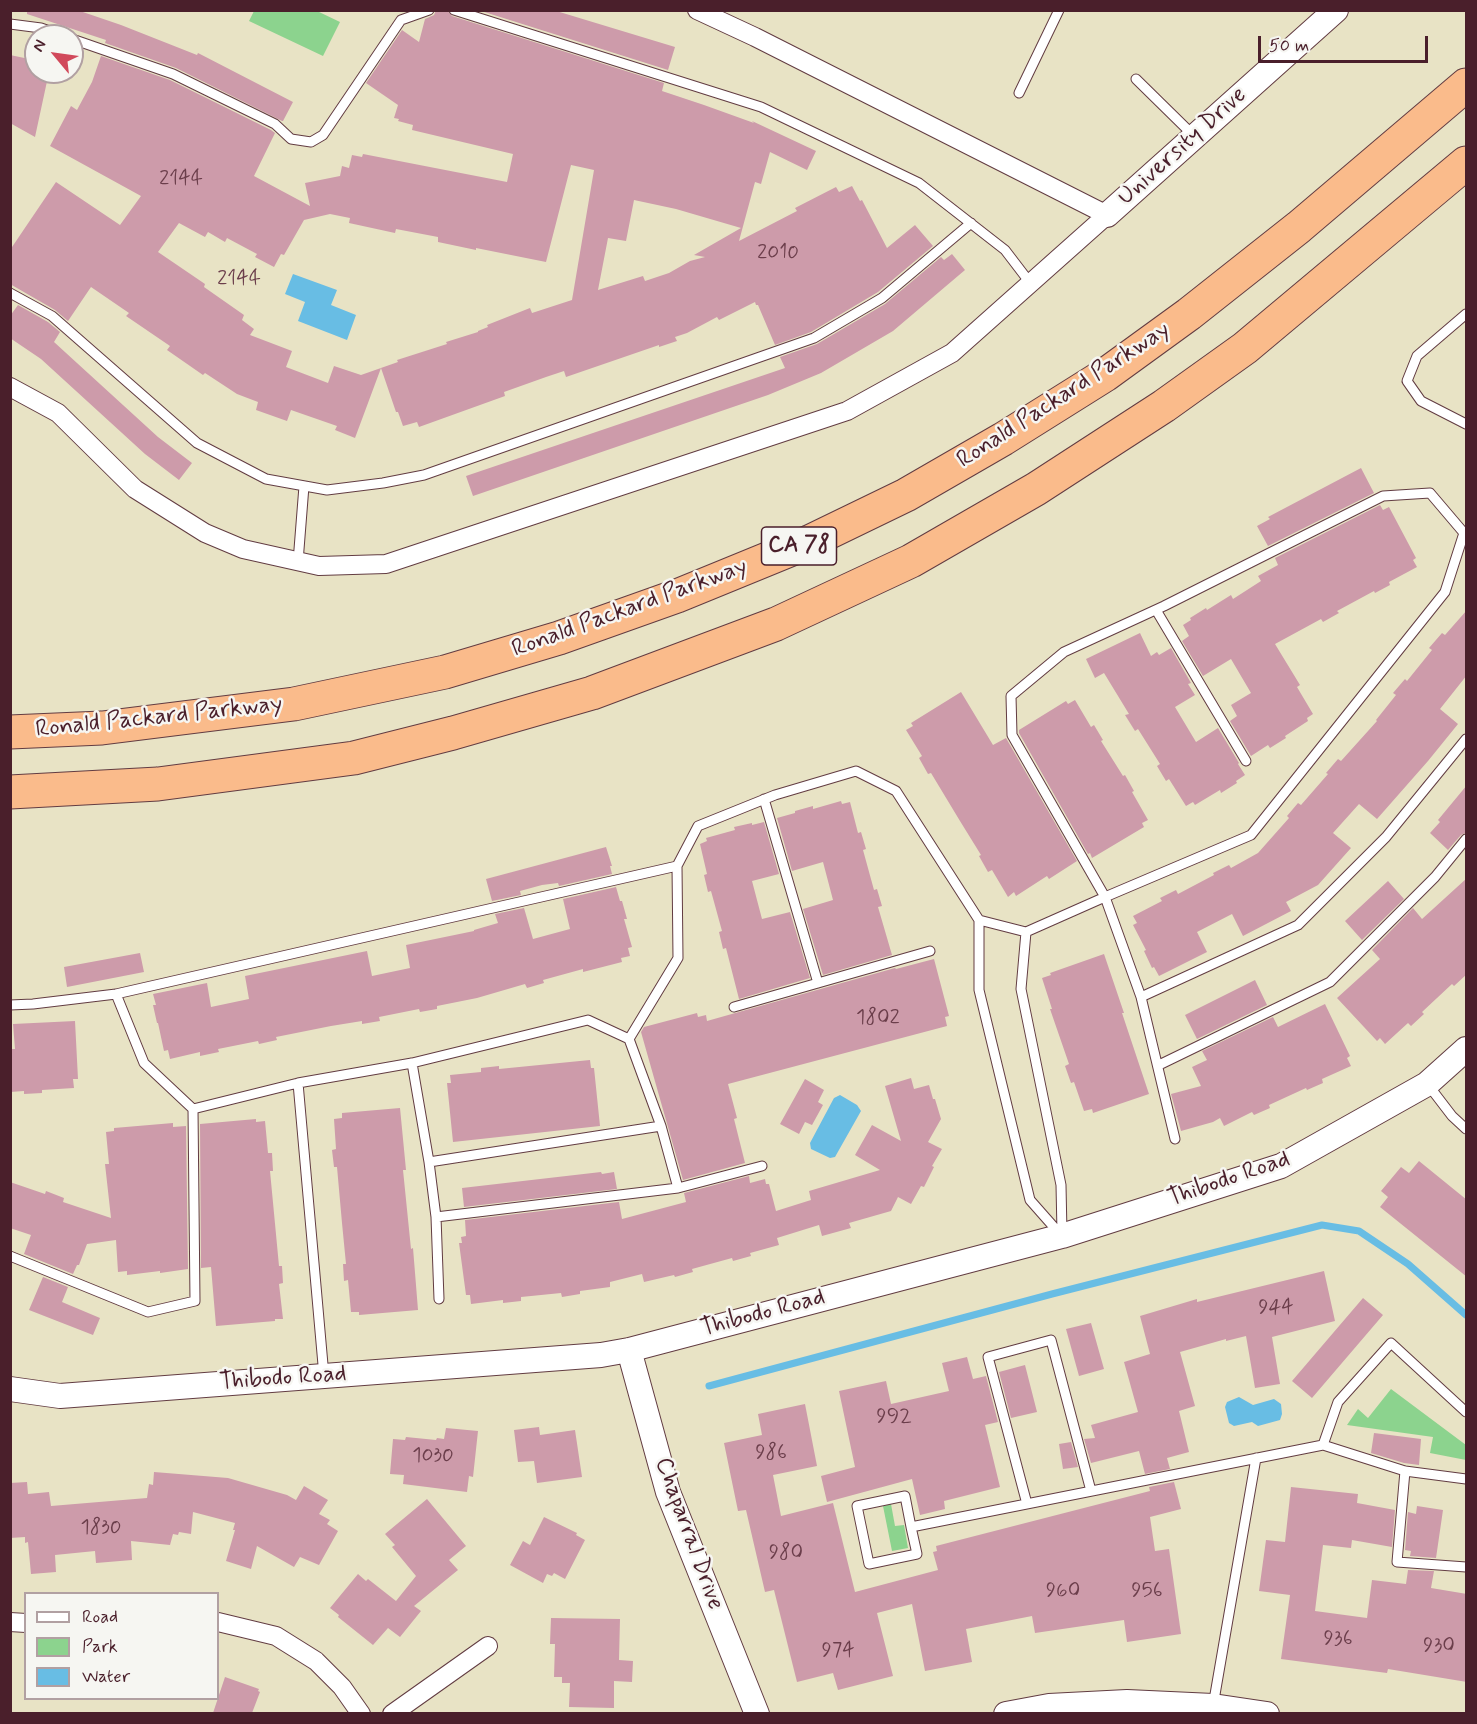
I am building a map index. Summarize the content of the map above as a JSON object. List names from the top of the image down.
{
  "streets": {
    "highway": ["Ronald Packard Parkway", "CA 78"],
    "street": ["University Drive", "Thibodo Road", "Chaparral Drive"]
  },
  "crossings": [
    ["Thibodo Road", "Chaparral Drive"]
  ],
  "house_numbers": [
    "2144",
    "2010",
    "2144",
    "1802",
    "944",
    "992",
    "986",
    "1030",
    "1830",
    "980",
    "960",
    "956",
    "936",
    "930",
    "974"
  ],
  "legend": ["Road", "Park", "Water"],
  "scale_bar": "50 m",
  "north": "top left"
}
